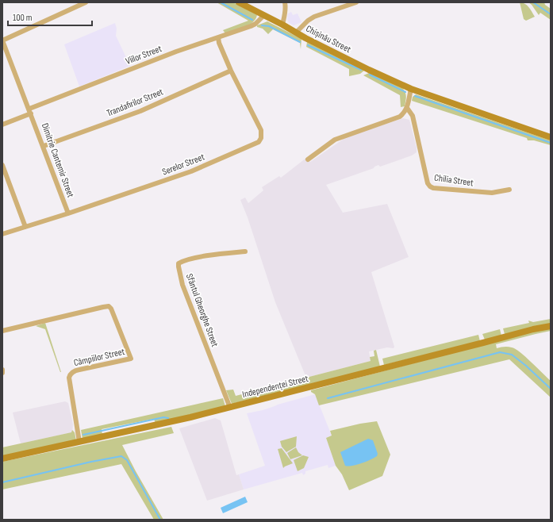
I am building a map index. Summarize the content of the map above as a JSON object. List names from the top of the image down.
{
  "streets": {
    "main road": ["Chișinău Street", "Independenței Street"],
    "street": [
      "Viilor Street",
      "Trandafirilor Street",
      "Dimitrie Cantemir Street",
      "Serelor Street",
      "Chilia Street",
      "Sfântul Gheorghe Street",
      "Câmpiilor Street"
    ]
  },
  "crossings": [
    ["Chișinău Street", "Viilor Street"],
    ["Viilor Street", "Dimitrie Cantemir Street"],
    ["Viilor Street", "Serelor Street"],
    ["Trandafirilor Street", "Dimitrie Cantemir Street"],
    ["Trandafirilor Street", "Serelor Street"],
    ["Dimitrie Cantemir Street", "Serelor Street"],
    ["Sfântul Gheorghe Street", "Independenței Street"],
    ["Câmpiilor Street", "Independenței Street"]
  ],
  "scale_bar": "100 m"
}
